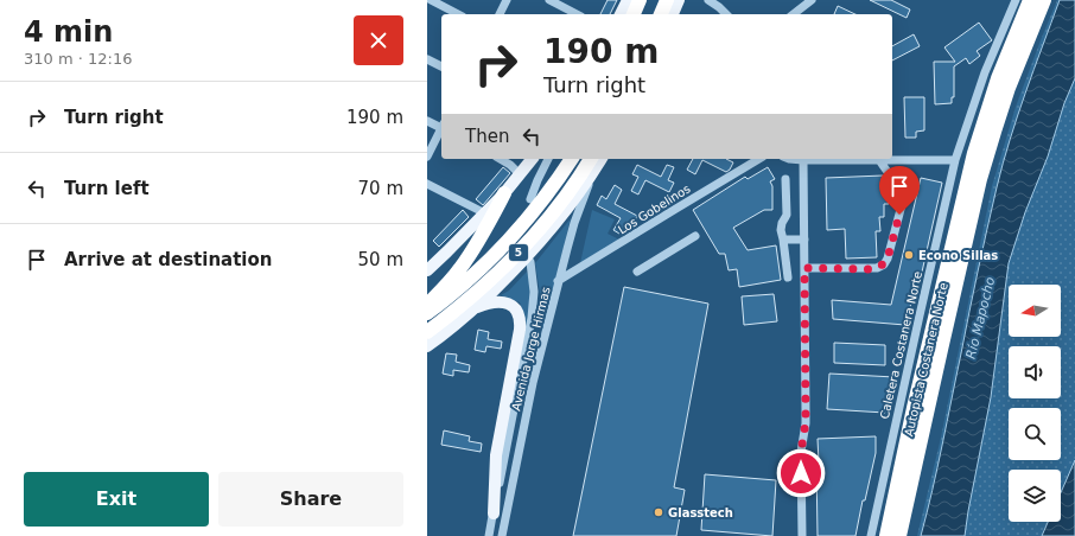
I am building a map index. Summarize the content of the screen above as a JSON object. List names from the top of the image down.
{
  "streets": {
    "highway": ["5", "Autopista Costanera Norte"],
    "street": ["Los Gobelinos", "Caletera Costanera Norte", "Avenida Jorge Hirmas"]
  },
  "crossings": [
    ["Los Gobelinos", "Avenida Jorge Hirmas"],
    ["5", "Avenida Jorge Hirmas"]
  ],
  "water": ["Río Mapocho"],
  "places": ["Econo Sillas", "Glasstech"],
  "north": "left",
  "page": {
    "heading": ["4 min", "310 m · 12:16"],
    "turn": ["190 m", "Turn right"],
    "list": [
      {
        "name": "Turn right",
        "value": "190 m"
      },
      {
        "name": "Turn left",
        "value": "70 m"
      },
      {
        "name": "Arrive at destination",
        "value": "50 m"
      }
    ],
    "then": "Then",
    "buttons": ["Exit", "Share"]
  }
}
